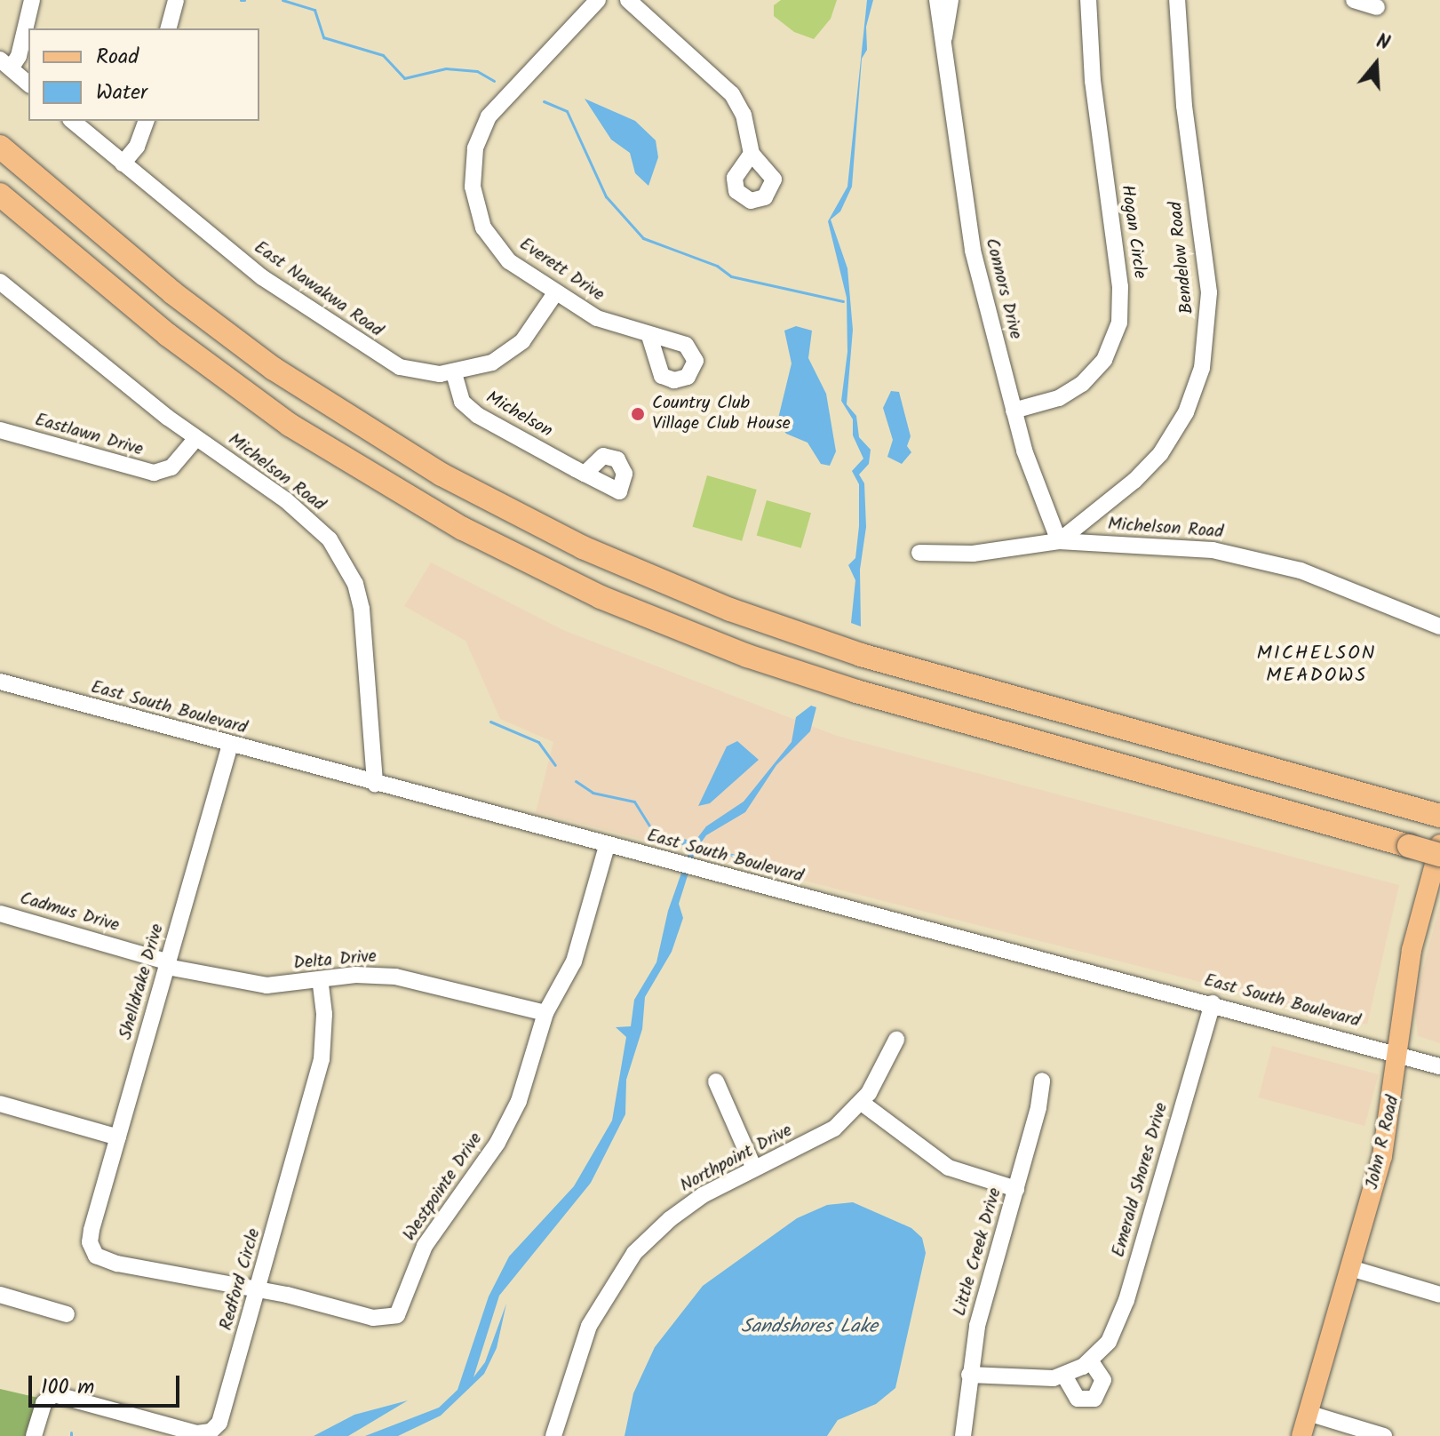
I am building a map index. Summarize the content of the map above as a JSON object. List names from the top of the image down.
{
  "streets": {
    "main road": ["John R Road"],
    "street": [
      "Hogan Circle",
      "Bendelow Road",
      "Everett Drive",
      "Connors Drive",
      "East Nawakwa Road",
      "Michelson",
      "Eastlawn Drive",
      "Michelson Road",
      "East South Boulevard",
      "Cadmus Drive",
      "Delta Drive",
      "Shelldrake Drive",
      "Northpoint Drive",
      "Emerald Shores Drive",
      "Westpointe Drive",
      "Little Creek Drive",
      "Redford Circle"
    ]
  },
  "crossings": [
    ["Hogan Circle", "Connors Drive"],
    ["Bendelow Road", "Connors Drive"],
    ["Bendelow Road", "Michelson Road"],
    ["Everett Drive", "East Nawakwa Road"],
    ["Connors Drive", "Michelson Road"],
    ["East Nawakwa Road", "Michelson"],
    ["Eastlawn Drive", "Michelson Road"],
    ["Michelson Road", "East South Boulevard"],
    ["East South Boulevard", "Shelldrake Drive"],
    ["East South Boulevard", "John R Road"],
    ["East South Boulevard", "Emerald Shores Drive"],
    ["East South Boulevard", "Westpointe Drive"],
    ["Cadmus Drive", "Delta Drive"],
    ["Cadmus Drive", "Shelldrake Drive"],
    ["Delta Drive", "Shelldrake Drive"],
    ["Delta Drive", "Westpointe Drive"],
    ["Delta Drive", "Redford Circle"],
    ["Shelldrake Drive", "Westpointe Drive"],
    ["Emerald Shores Drive", "Little Creek Drive"],
    ["Westpointe Drive", "Redford Circle"]
  ],
  "districts": ["MICHELSON MEADOWS"],
  "water": ["Sandshores Lake"],
  "places": ["Country Club Village Club House"],
  "legend": ["Road", "Water"],
  "scale_bar": "100 m",
  "north": "top"
}
